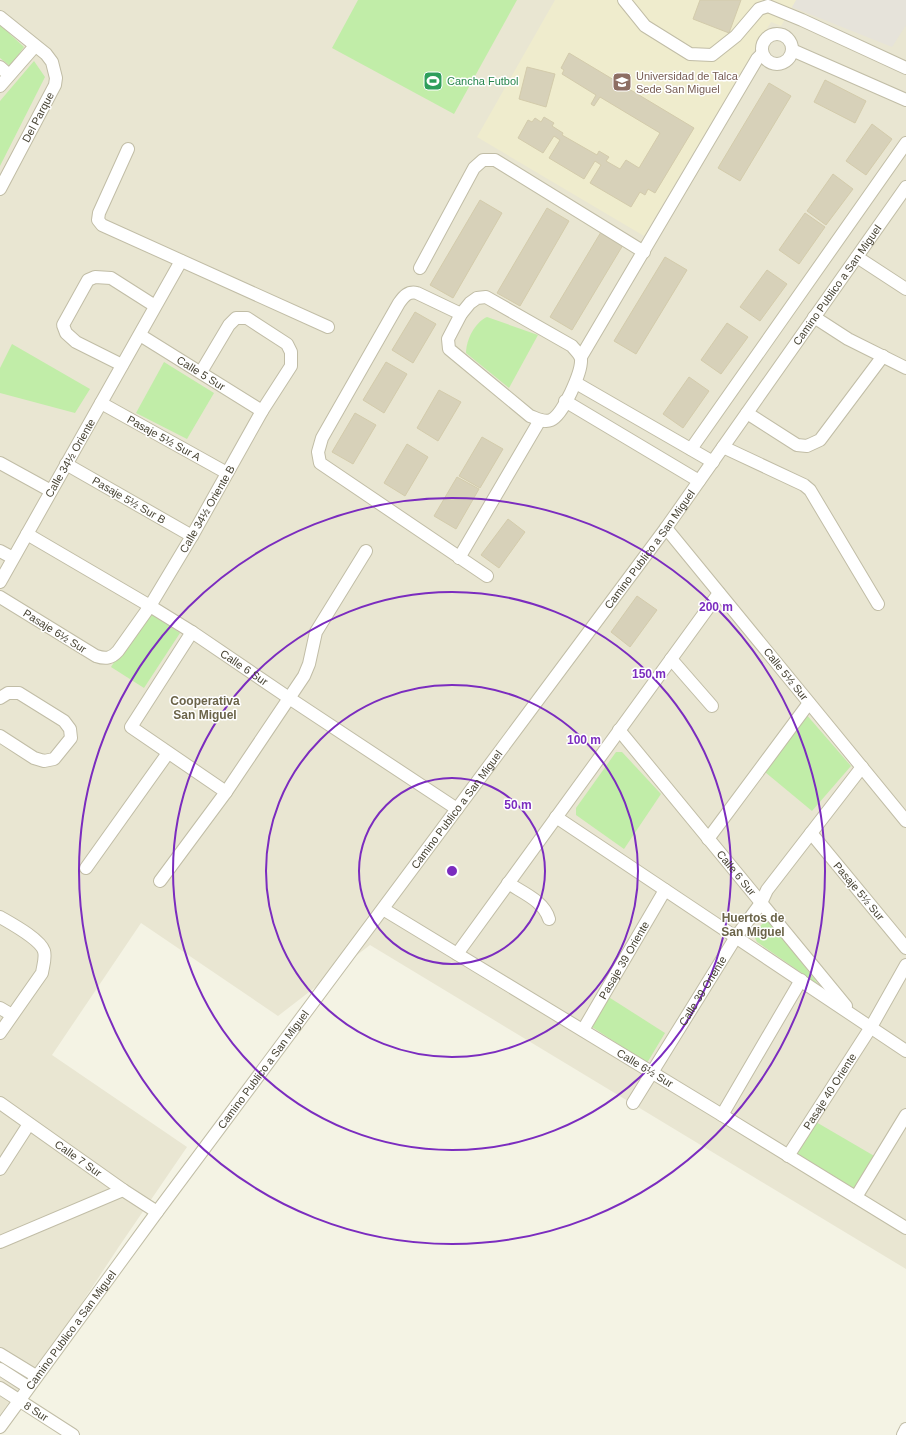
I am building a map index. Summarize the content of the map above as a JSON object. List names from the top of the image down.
{
  "streets": {
    "street": [
      "Del Parque",
      "Camino Publico a San Miguel",
      "Calle 5 Sur",
      "Pasaje 5½ Sur A",
      "Calle 34½ Oriente",
      "Pasaje 5½ Sur B",
      "Calle 34½ Oriente B",
      "Pasaje 6½ Sur",
      "Calle 6 Sur",
      "Calle 5½ Sur",
      "Pasaje 5½ Sur",
      "Pasaje 39 Oriente",
      "Calle 39 Oriente",
      "Calle 6½ Sur",
      "Pasaje 40 Oriente",
      "Calle 7 Sur",
      "8 Sur"
    ]
  },
  "crossings": [
    ["Camino Publico a San Miguel", "Calle 6 Sur"],
    ["Camino Publico a San Miguel", "Calle 5½ Sur"],
    ["Camino Publico a San Miguel", "Calle 6½ Sur"],
    ["Camino Publico a San Miguel", "Calle 7 Sur"],
    ["Camino Publico a San Miguel", "8 Sur"],
    ["Calle 5 Sur", "Calle 34½ Oriente"],
    ["Calle 5 Sur", "Calle 34½ Oriente B"],
    ["Pasaje 5½ Sur A", "Calle 34½ Oriente"],
    ["Pasaje 5½ Sur A", "Calle 34½ Oriente B"],
    ["Calle 34½ Oriente", "Pasaje 5½ Sur B"],
    ["Calle 34½ Oriente", "Calle 6 Sur"],
    ["Pasaje 5½ Sur B", "Calle 34½ Oriente B"],
    ["Calle 34½ Oriente B", "Pasaje 6½ Sur"],
    ["Calle 34½ Oriente B", "Calle 6 Sur"],
    ["Calle 6 Sur", "Pasaje 39 Oriente"],
    ["Calle 6 Sur", "Calle 39 Oriente"],
    ["Calle 6 Sur", "Pasaje 40 Oriente"],
    ["Calle 5½ Sur", "Calle 39 Oriente"],
    ["Pasaje 5½ Sur", "Calle 39 Oriente"],
    ["Pasaje 39 Oriente", "Calle 6½ Sur"],
    ["Calle 39 Oriente", "Calle 6½ Sur"],
    ["Calle 6½ Sur", "Pasaje 40 Oriente"]
  ],
  "districts": ["Cooperativa San Miguel", "Huertos de San Miguel"],
  "places": {
    "sports": ["Cancha Futbol"],
    "school or university": ["Universidad de Talca Sede San Miguel"]
  },
  "rings": [
    "200 m",
    "150 m",
    "100 m",
    "50 m"
  ]
}
